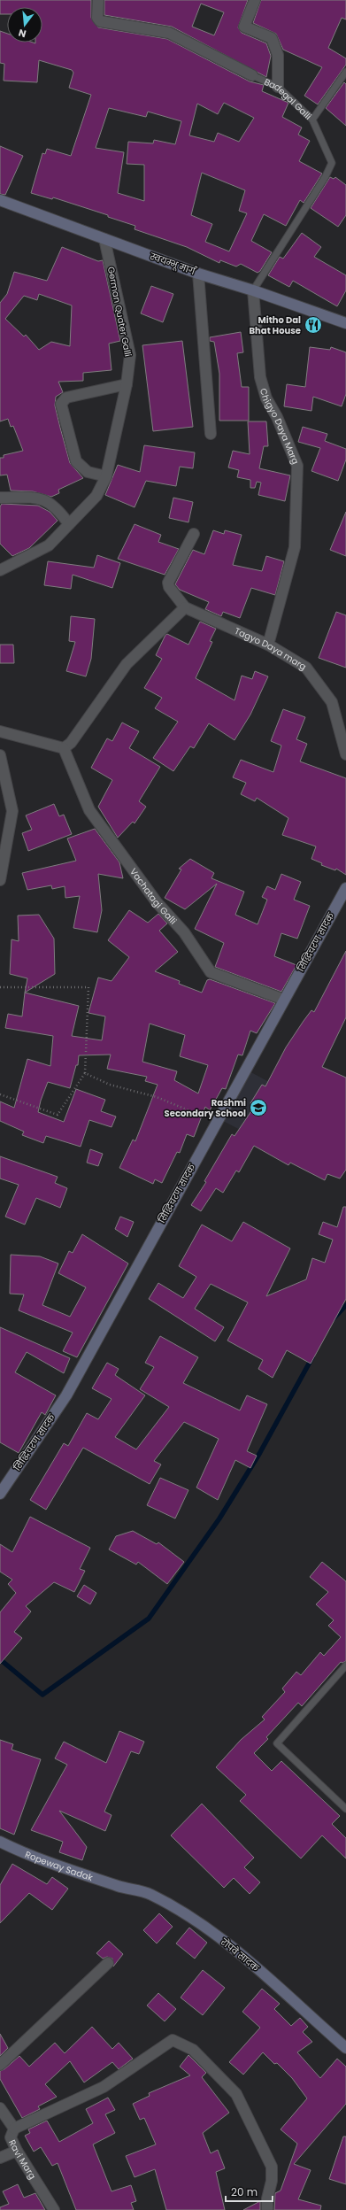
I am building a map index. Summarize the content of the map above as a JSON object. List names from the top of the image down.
{
  "streets": {
    "main road": [
      "स्वयम्भू मार्ग",
      "सिद्धिचरण सादक",
      "Ropeway Sadak",
      "रोपवे सादक"
    ],
    "street": [
      "Badegal Galli",
      "German Quater Galli",
      "Chigyo Daya Marg",
      "Tagyo Daya marg",
      "Vachatagi Galli",
      "Ravi Marg"
    ]
  },
  "crossings": [
    ["Badegal Galli", "स्वयम्भू मार्ग"],
    ["Badegal Galli", "Chigyo Daya Marg"],
    ["स्वयम्भू मार्ग", "German Quater Galli"],
    ["स्वयम्भू मार्ग", "Chigyo Daya Marg"],
    ["Chigyo Daya Marg", "Tagyo Daya marg"],
    ["Vachatagi Galli", "सिद्धिचरण सादक"],
    ["Ropeway Sadak", "रोपवे सादक"]
  ],
  "places": {
    "restaurant": ["Mitho Dal Bhat House"],
    "school or university": ["Rashmi Secondary School"]
  },
  "scale_bar": "20 m",
  "north": "bottom"
}
